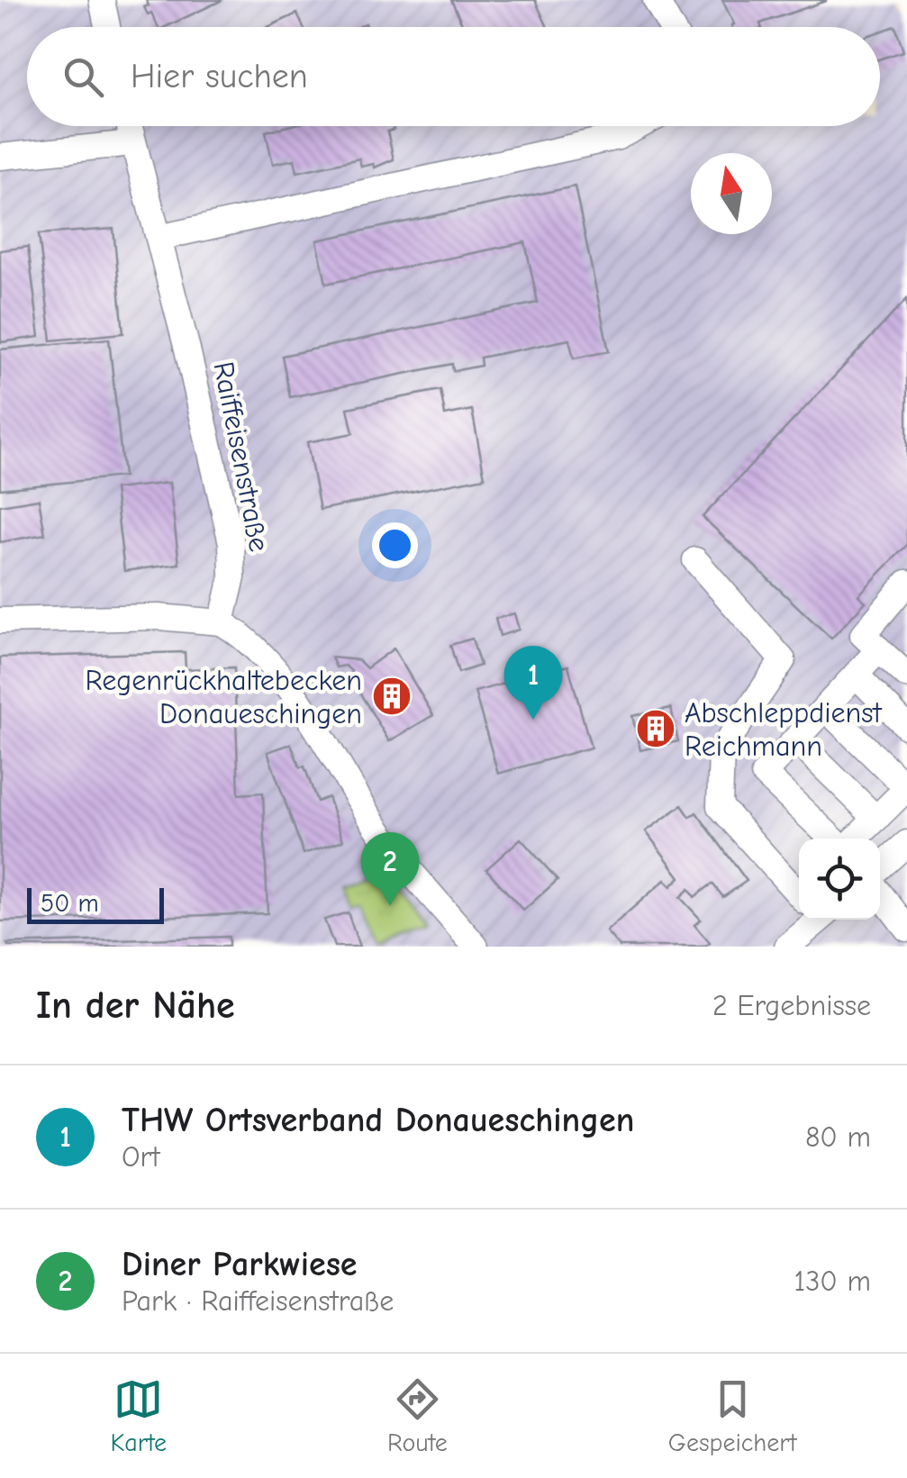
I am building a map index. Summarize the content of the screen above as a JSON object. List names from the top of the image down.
{
  "streets": {
    "street": ["Raiffeisenstraße"]
  },
  "places": {
    "building": ["Regenrückhaltebecken Donaueschingen", "Abschleppdienst Reichmann"]
  },
  "scale_bar": "50 m",
  "north": "top",
  "page": {
    "search": "Hier suchen",
    "pins": ["1", "2"],
    "scale": "50 m",
    "heading": ["In der Nähe", "2 Ergebnisse"],
    "list": [
      {
        "mark": "1",
        "name": "THW Ortsverband Donaueschingen",
        "note": "Ort",
        "value": "80 m"
      },
      {
        "mark": "2",
        "name": "Diner Parkwiese",
        "note": "Park · Raiffeisenstraße",
        "value": "130 m"
      }
    ],
    "nav": ["Karte", "Route", "Gespeichert"]
  }
}
